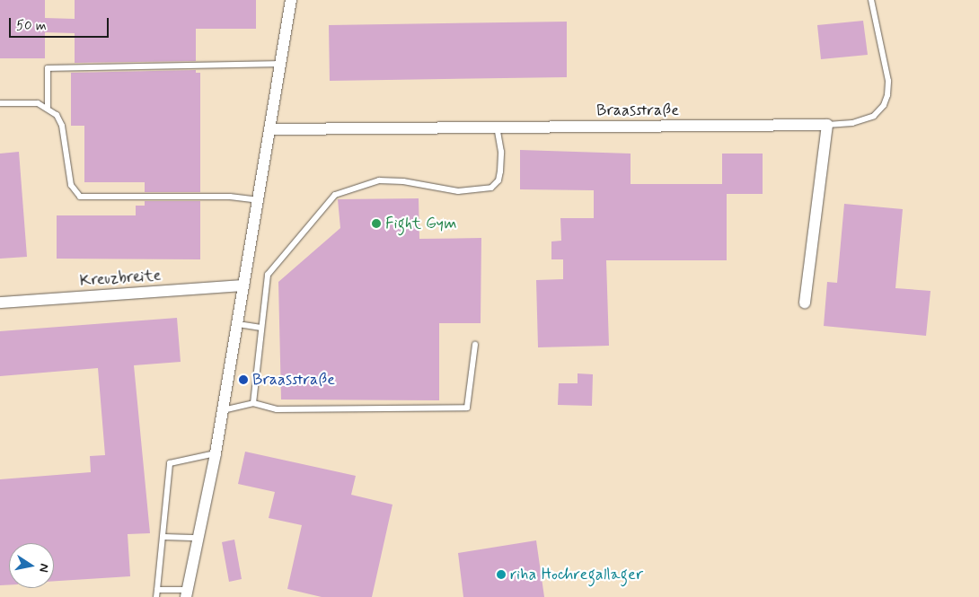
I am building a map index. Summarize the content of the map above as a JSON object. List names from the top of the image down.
{
  "streets": {
    "street": ["Braasstraße", "Kreuzbreite"]
  },
  "places": ["Fight Gym", "Braasstraße", "riha Hochregallager"],
  "scale_bar": "50 m",
  "north": "right"
}
